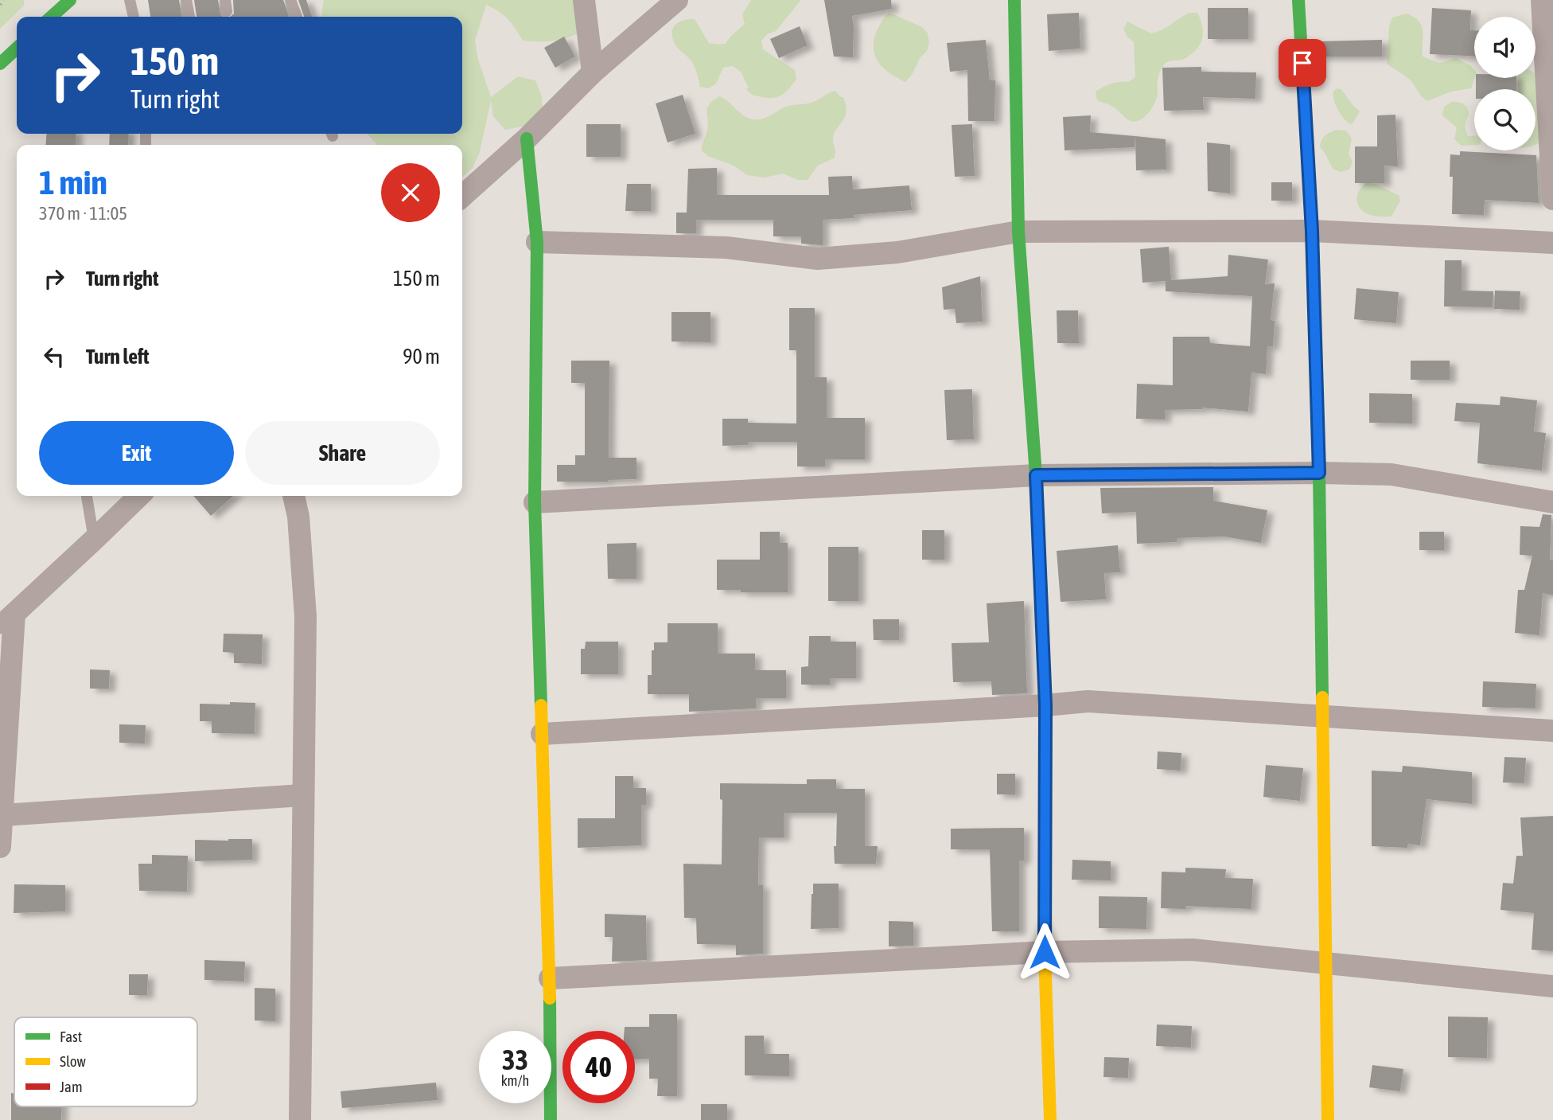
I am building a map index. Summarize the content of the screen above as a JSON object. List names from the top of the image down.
{
  "legend": ["Fast", "Slow", "Jam"],
  "page": {
    "turn": ["150 m", "Turn right"],
    "heading": ["1 min", "370 m · 11:05"],
    "list": [
      {
        "name": "Turn right",
        "value": "150 m"
      },
      {
        "name": "Turn left",
        "value": "90 m"
      }
    ],
    "buttons": ["Exit", "Share"],
    "speed": "33 km/h",
    "limit": "40"
  }
}
